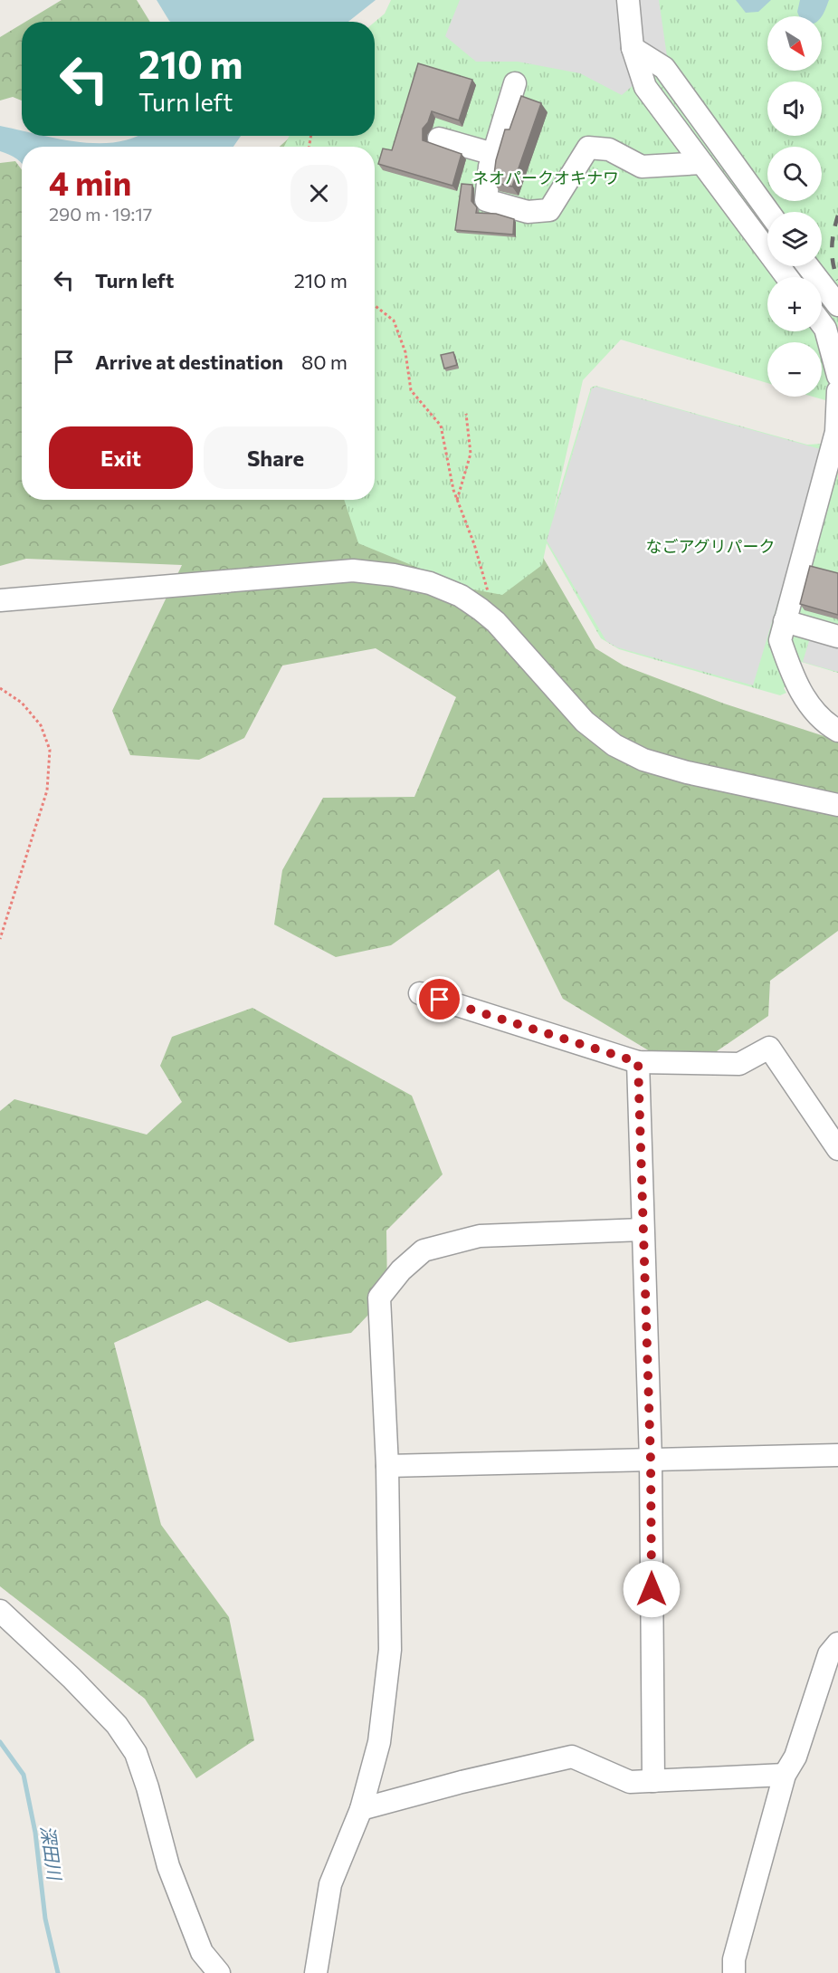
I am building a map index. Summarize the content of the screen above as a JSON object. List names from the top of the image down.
{
  "water": ["深田川"],
  "parks": ["ネオパークオキナワ", "なごアグリパーク"],
  "north": "bottom right",
  "page": {
    "map_buttons": ["+", "−"],
    "turn": ["210 m", "Turn left"],
    "heading": ["4 min", "290 m · 19:17"],
    "list": [
      {
        "name": "Turn left",
        "value": "210 m"
      },
      {
        "name": "Arrive at destination",
        "value": "80 m"
      }
    ],
    "buttons": ["Exit", "Share"]
  }
}
